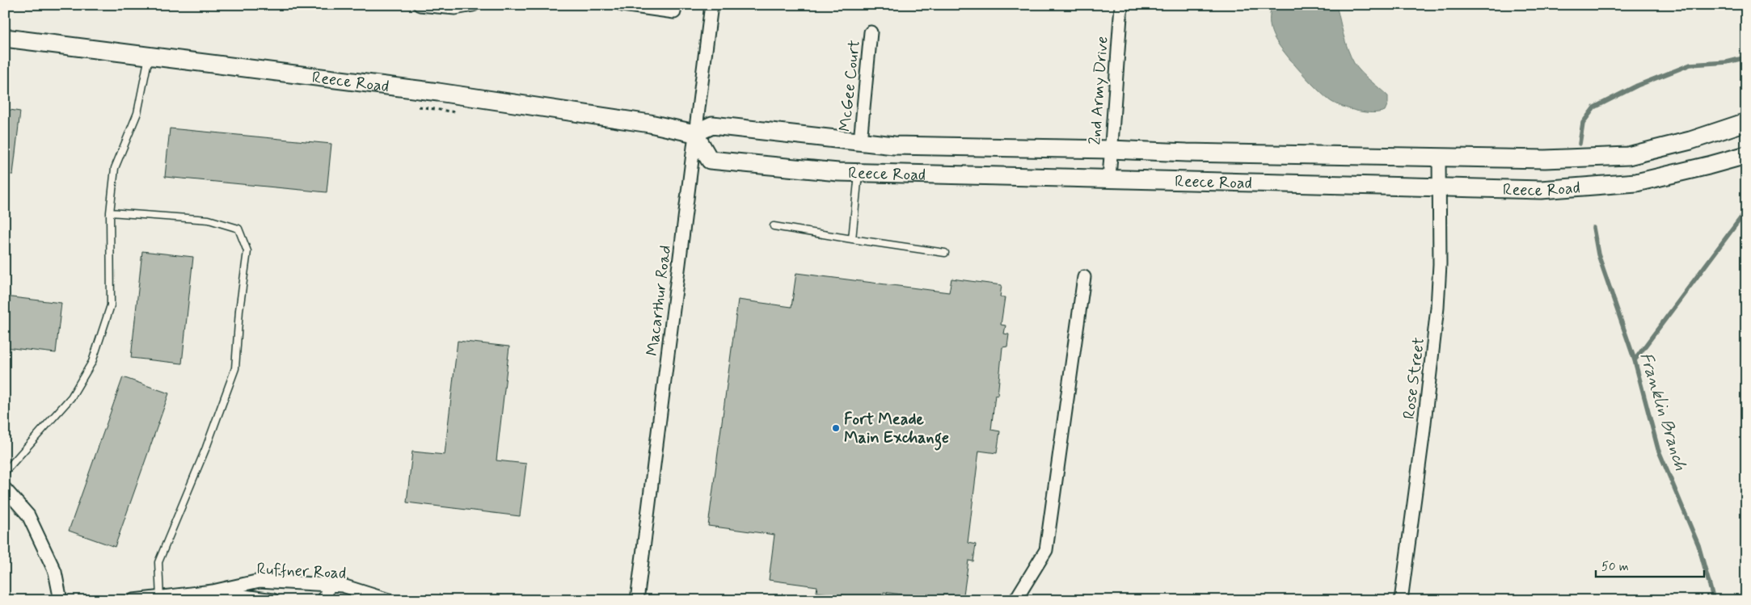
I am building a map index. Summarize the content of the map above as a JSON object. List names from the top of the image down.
{
  "streets": {
    "street": [
      "Reece Road",
      "McGee Court",
      "2nd Army Drive",
      "Macarthur Road",
      "Rose Street",
      "Ruffner Road"
    ]
  },
  "crossings": [
    ["Reece Road", "McGee Court"],
    ["Reece Road", "2nd Army Drive"],
    ["Reece Road", "Macarthur Road"],
    ["Reece Road", "Rose Street"]
  ],
  "water": ["Franklin Branch"],
  "places": ["Fort Meade Main Exchange"],
  "scale_bar": "50 m"
}
